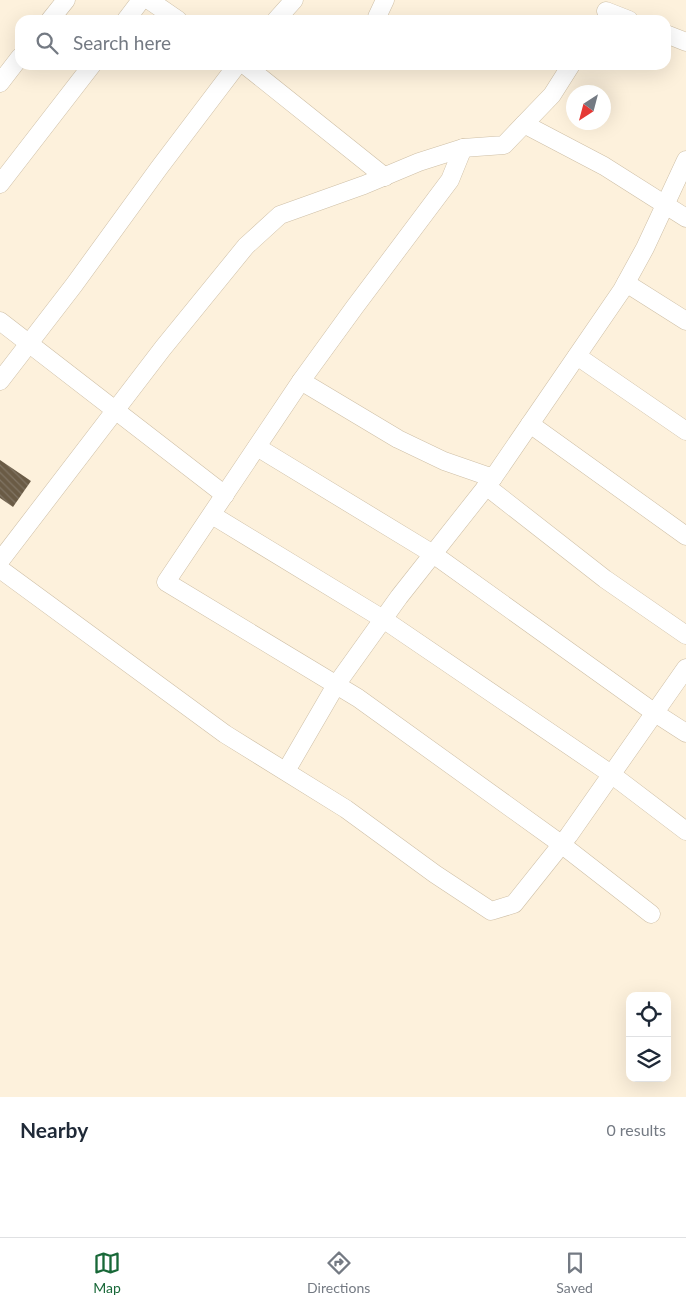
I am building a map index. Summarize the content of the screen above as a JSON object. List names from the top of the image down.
{
  "north": "bottom left",
  "page": {
    "search": "Search here",
    "heading": ["Nearby", "0 results"],
    "nav": ["Map", "Directions", "Saved"]
  }
}
